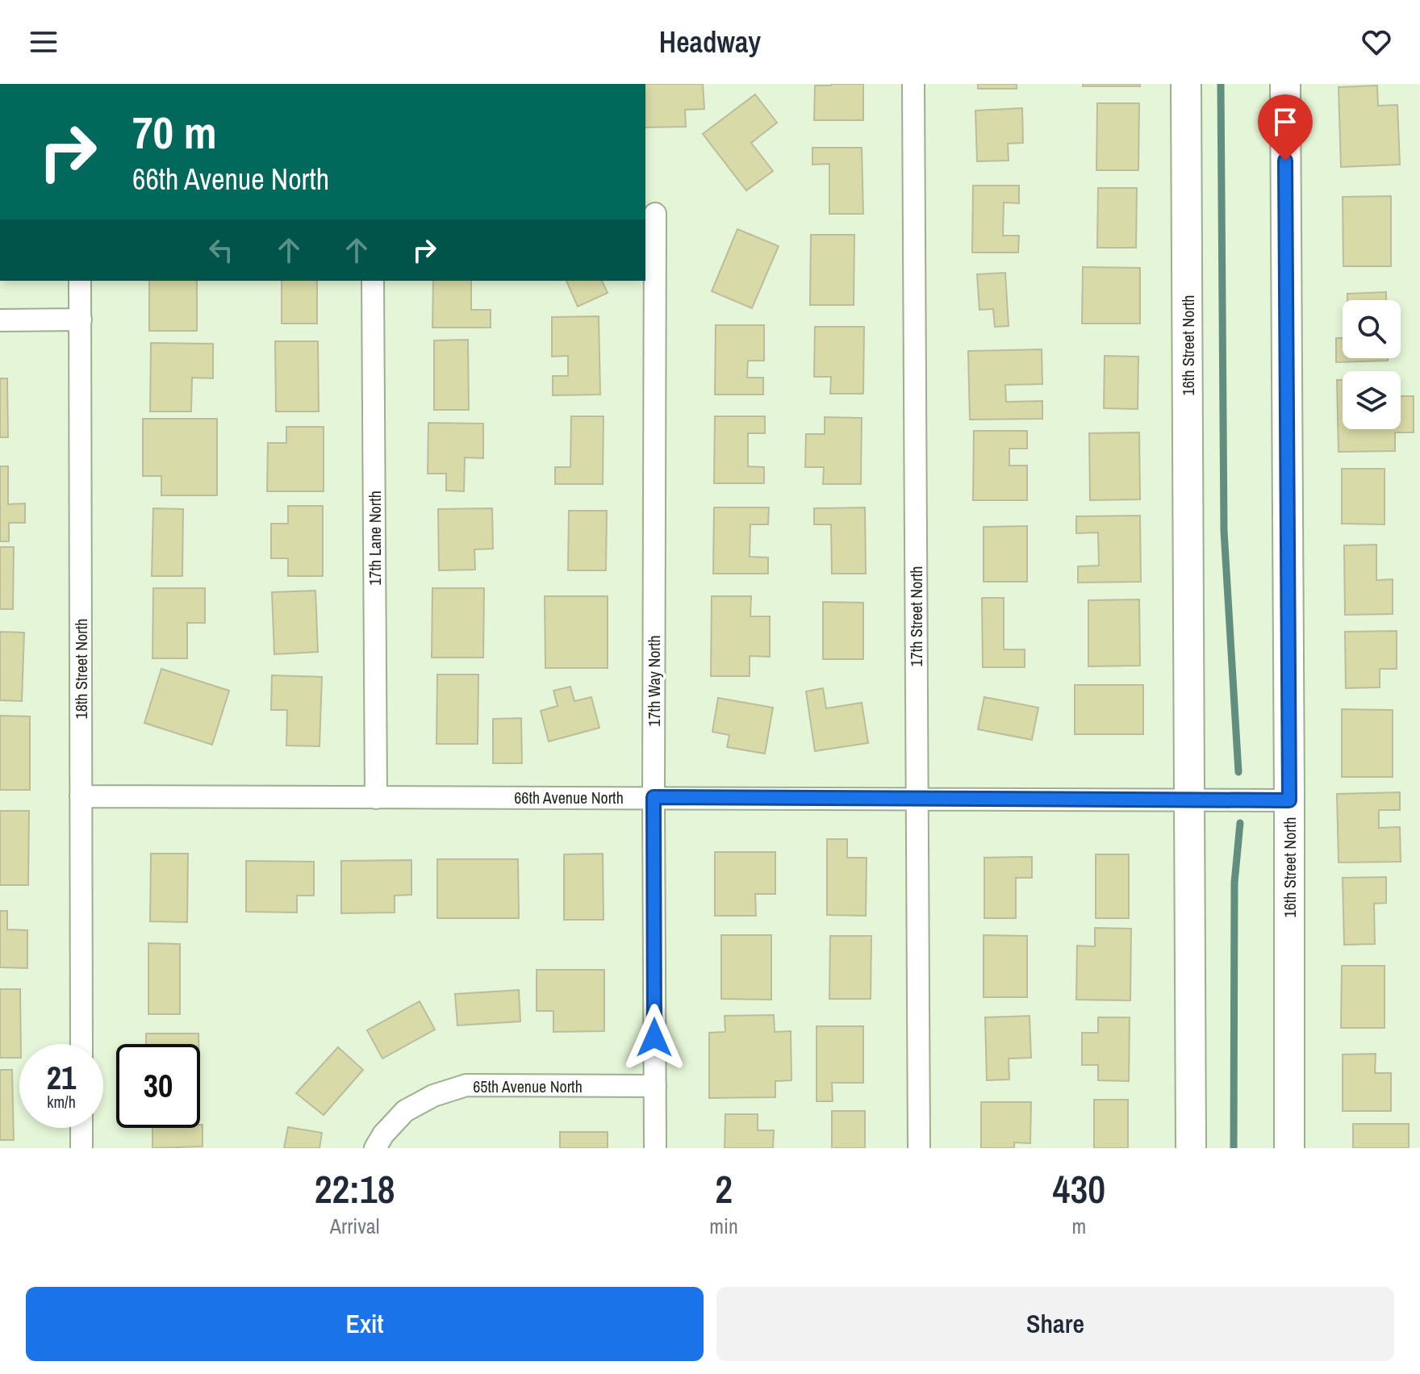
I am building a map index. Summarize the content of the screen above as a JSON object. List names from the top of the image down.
{
  "streets": {
    "street": [
      "16th Street North",
      "17th Lane North",
      "17th Street North",
      "18th Street North",
      "17th Way North",
      "66th Avenue North",
      "65th Avenue North"
    ]
  },
  "crossings": [
    ["16th Street North", "66th Avenue North"],
    ["17th Lane North", "66th Avenue North"],
    ["17th Street North", "66th Avenue North"],
    ["18th Street North", "66th Avenue North"],
    ["17th Way North", "66th Avenue North"],
    ["17th Way North", "65th Avenue North"]
  ],
  "page": {
    "header": "Headway",
    "turn": ["70 m", "66th Avenue North"],
    "speed": "21 km/h",
    "limit": "30",
    "eta": [
      "22:18",
      "Arrival",
      "2",
      "min",
      "430",
      "m"
    ],
    "buttons": ["Exit", "Share"]
  }
}
